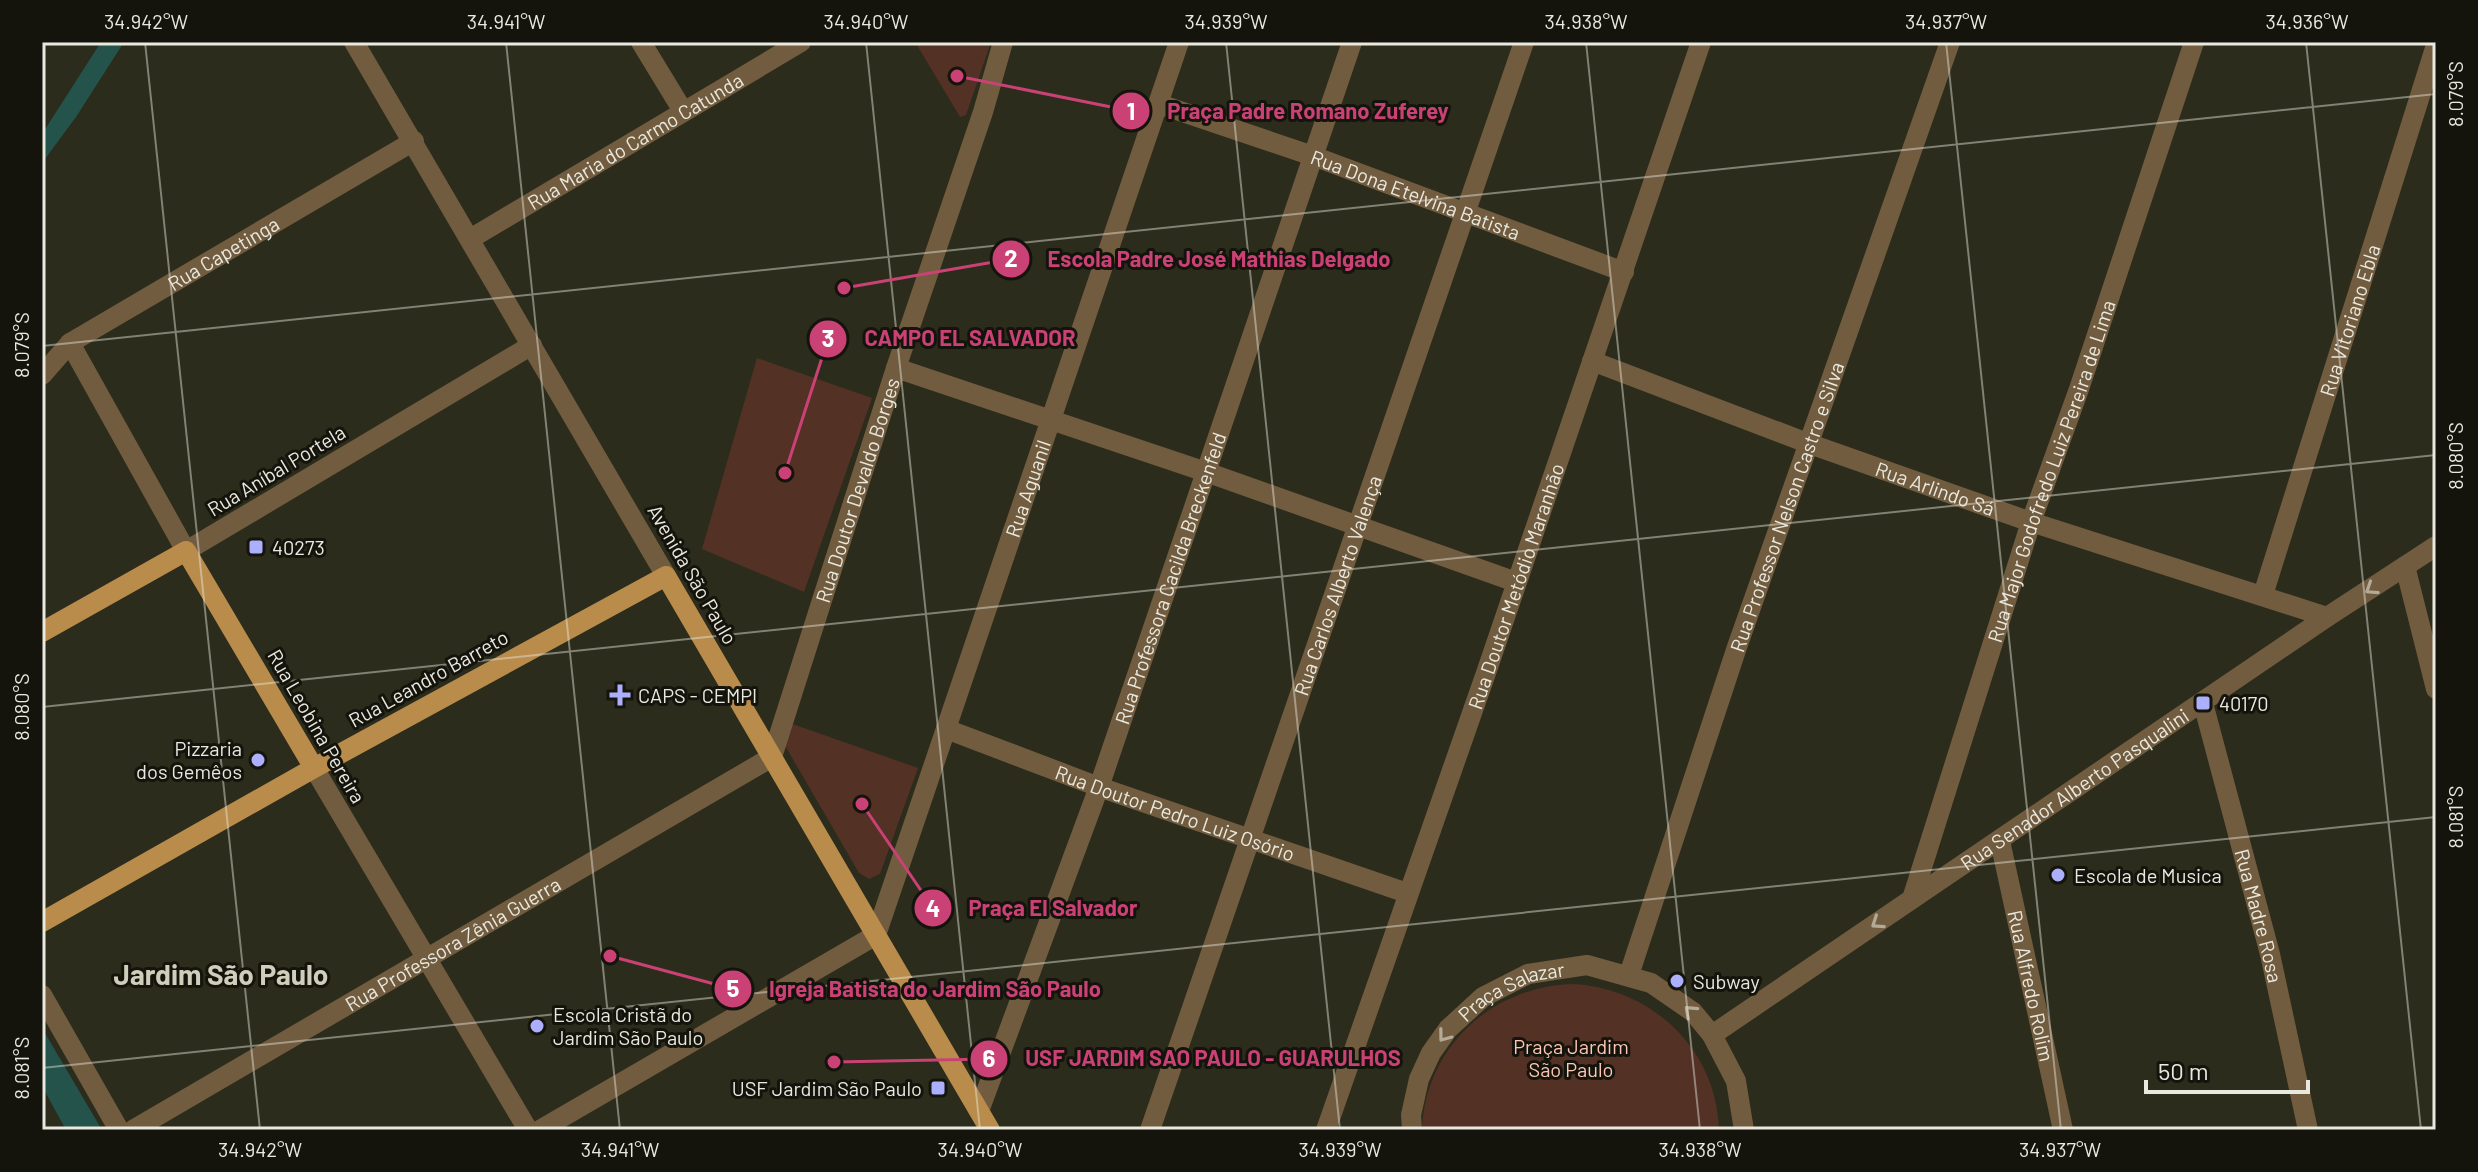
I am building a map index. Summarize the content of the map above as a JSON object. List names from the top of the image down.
{
  "streets": {
    "main road": [
      "Rua Aníbal Portela",
      "Avenida São Paulo",
      "Rua Leandro Barreto",
      "Rua Leobina Pereira"
    ],
    "street": [
      "Rua Maria do Carmo Catunda",
      "Rua Dona Etelvina Batista",
      "Rua Capetinga",
      "Rua Vitoriano Ebla",
      "Rua Major Godofredo Luiz Pereira de Lima",
      "Rua Aguanil",
      "Rua Arlindo Sá",
      "Rua Doutor Devaldo Borges",
      "Rua Professor Nelson Castro e Silva",
      "Rua Professora Cacilda Breckenfeld",
      "Rua Carlos Alberto Valença",
      "Rua Doutor Metódio Maranhão",
      "Rua Senador Alberto Pasqualini",
      "Rua Doutor Pedro Luiz Osório",
      "Rua Madre Rosa",
      "Rua Professora Zênia Guerra",
      "Rua Alfredo Rolim",
      "Praça Salazar"
    ]
  },
  "crossings": [
    ["Rua Maria do Carmo Catunda", "Avenida São Paulo"],
    ["Rua Dona Etelvina Batista", "Rua Aguanil"],
    ["Rua Dona Etelvina Batista", "Rua Professora Cacilda Breckenfeld"],
    ["Rua Dona Etelvina Batista", "Rua Carlos Alberto Valença"],
    ["Rua Dona Etelvina Batista", "Rua Doutor Metódio Maranhão"],
    ["Rua Capetinga", "Avenida São Paulo"],
    ["Rua Capetinga", "Rua Leobina Pereira"],
    ["Rua Vitoriano Ebla", "Rua Arlindo Sá"],
    ["Rua Aníbal Portela", "Avenida São Paulo"],
    ["Rua Aníbal Portela", "Rua Leobina Pereira"],
    ["Rua Major Godofredo Luiz Pereira de Lima", "Rua Arlindo Sá"],
    ["Rua Major Godofredo Luiz Pereira de Lima", "Rua Senador Alberto Pasqualini"],
    ["Rua Aguanil", "Avenida São Paulo"],
    ["Rua Aguanil", "Rua Doutor Pedro Luiz Osório"],
    ["Rua Arlindo Sá", "Rua Professor Nelson Castro e Silva"],
    ["Rua Arlindo Sá", "Rua Doutor Metódio Maranhão"],
    ["Rua Arlindo Sá", "Rua Senador Alberto Pasqualini"],
    ["Rua Doutor Devaldo Borges", "Avenida São Paulo"],
    ["Rua Doutor Devaldo Borges", "Rua Professora Zênia Guerra"],
    ["Rua Professor Nelson Castro e Silva", "Praça Salazar"],
    ["Avenida São Paulo", "Rua Professora Cacilda Breckenfeld"],
    ["Avenida São Paulo", "Rua Leandro Barreto"],
    ["Avenida São Paulo", "Rua Professora Zênia Guerra"],
    ["Rua Professora Cacilda Breckenfeld", "Rua Doutor Pedro Luiz Osório"],
    ["Rua Carlos Alberto Valença", "Rua Doutor Pedro Luiz Osório"],
    ["Rua Doutor Metódio Maranhão", "Rua Doutor Pedro Luiz Osório"],
    ["Rua Leandro Barreto", "Rua Leobina Pereira"],
    ["Rua Leobina Pereira", "Rua Professora Zênia Guerra"],
    ["Rua Senador Alberto Pasqualini", "Rua Madre Rosa"],
    ["Rua Senador Alberto Pasqualini", "Rua Alfredo Rolim"],
    ["Rua Senador Alberto Pasqualini", "Praça Salazar"]
  ],
  "one_way": ["Rua Senador Alberto Pasqualini"],
  "districts": ["Jardim São Paulo"],
  "parks": ["Praça Jardim São Paulo"],
  "places": {
    "other": [
      "Praça Padre Romano Zuferey",
      "Escola Padre José Mathias Delgado",
      "CAMPO EL SALVADOR",
      "Pizzaria dos Gemêos",
      "Praça El Salvador",
      "Escola de Musica",
      "Igreja Batista do Jardim São Paulo",
      "Subway",
      "Escola Cristã do Jardim São Paulo",
      "USF JARDIM SAO PAULO - GUARULHOS"
    ],
    "transit": ["40273", "40170", "USF Jardim São Paulo"],
    "health": ["CAPS - CEMPI"]
  },
  "scale_bar": "50 m",
  "coordinates": [
    "34.942°W",
    "34.941°W",
    "34.940°W",
    "34.939°W",
    "34.938°W",
    "34.937°W",
    "34.936°W",
    "8.079°S",
    "8.080°S",
    "8.081°S"
  ]
}
